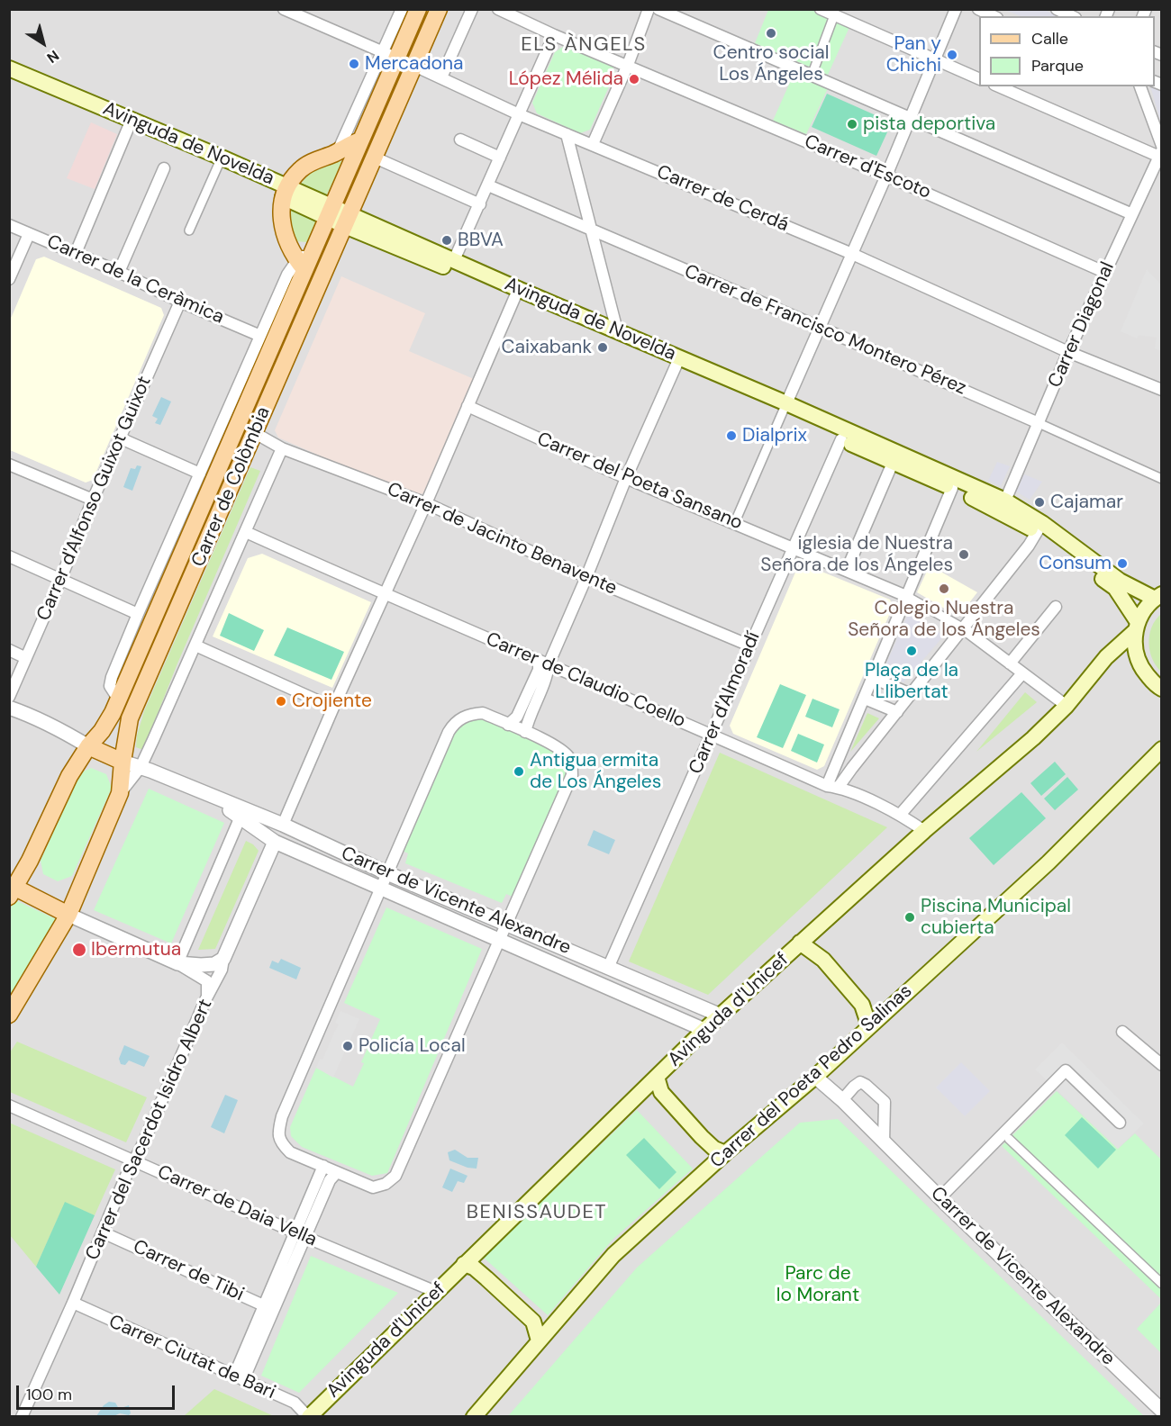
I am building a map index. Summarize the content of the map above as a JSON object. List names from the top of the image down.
{
  "streets": {
    "main road": [
      "Avinguda de Novelda",
      "Carrer de Colòmbia",
      "Avinguda d'Unicef",
      "Carrer del Poeta Pedro Salinas"
    ],
    "street": [
      "Carrer d'Escoto",
      "Carrer de Cerdá",
      "Carrer de la Ceràmica",
      "Carrer Diagonal",
      "Carrer de Francisco Montero Pérez",
      "Carrer del Poeta Sansano",
      "Carrer d'Alfonso Guixot Guixot",
      "Carrer de Jacinto Benavente",
      "Carrer de Claudio Coello",
      "Carrer d'Almoradí",
      "Carrer de Vicente Alexandre",
      "Carrer del Sacerdot Isidro Albert",
      "Carrer de Daia Vella",
      "Carrer de Tibi",
      "Carrer Ciutat de Bari"
    ]
  },
  "crossings": [
    ["Avinguda de Novelda", "Carrer Diagonal"],
    ["Avinguda de Novelda", "Carrer de Colòmbia"],
    ["Avinguda de Novelda", "Carrer d'Almoradí"],
    ["Avinguda de Novelda", "Avinguda d'Unicef"],
    ["Carrer d'Escoto", "Carrer Diagonal"],
    ["Carrer de Cerdá", "Carrer Diagonal"],
    ["Carrer de Cerdá", "Carrer de Colòmbia"],
    ["Carrer de la Ceràmica", "Carrer de Colòmbia"],
    ["Carrer de la Ceràmica", "Carrer d'Alfonso Guixot Guixot"],
    ["Carrer Diagonal", "Carrer de Francisco Montero Pérez"],
    ["Carrer del Poeta Sansano", "Carrer d'Almoradí"],
    ["Carrer del Poeta Sansano", "Avinguda d'Unicef"],
    ["Carrer de Colòmbia", "Carrer de Jacinto Benavente"],
    ["Carrer de Colòmbia", "Carrer de Claudio Coello"],
    ["Carrer de Colòmbia", "Carrer de Vicente Alexandre"],
    ["Carrer de Jacinto Benavente", "Carrer d'Almoradí"],
    ["Carrer de Claudio Coello", "Carrer d'Almoradí"],
    ["Carrer de Claudio Coello", "Avinguda d'Unicef"],
    ["Carrer d'Almoradí", "Carrer de Vicente Alexandre"],
    ["Carrer de Vicente Alexandre", "Avinguda d'Unicef"],
    ["Carrer de Vicente Alexandre", "Carrer del Poeta Pedro Salinas"],
    ["Carrer de Vicente Alexandre", "Carrer del Sacerdot Isidro Albert"],
    ["Avinguda d'Unicef", "Carrer del Poeta Pedro Salinas"],
    ["Avinguda d'Unicef", "Carrer de Daia Vella"],
    ["Avinguda d'Unicef", "Carrer Ciutat de Bari"],
    ["Carrer del Sacerdot Isidro Albert", "Carrer de Daia Vella"],
    ["Carrer del Sacerdot Isidro Albert", "Carrer de Tibi"],
    ["Carrer del Sacerdot Isidro Albert", "Carrer Ciutat de Bari"]
  ],
  "districts": ["ELS ÀNGELS", "BENISSAUDET"],
  "parks": ["Parc de lo Morant"],
  "places": [
    "Centro social Los Ángeles",
    "Pan y Chichi",
    "Mercadona",
    "López Mélida",
    "pista deportiva",
    "BBVA",
    "Caixabank",
    "Dialprix",
    "Cajamar",
    "iglesia de Nuestra Señora de los Ángeles",
    "Consum",
    "Colegio Nuestra Señora de los Ángeles",
    "Plaça de la Llibertat",
    "Crojiente",
    "Antigua ermita de Los Ángeles",
    "Piscina Municipal cubierta",
    "Ibermutua",
    "Policía Local"
  ],
  "legend": ["Calle", "Parque"],
  "scale_bar": "100 m",
  "north": "bottom right"
}
